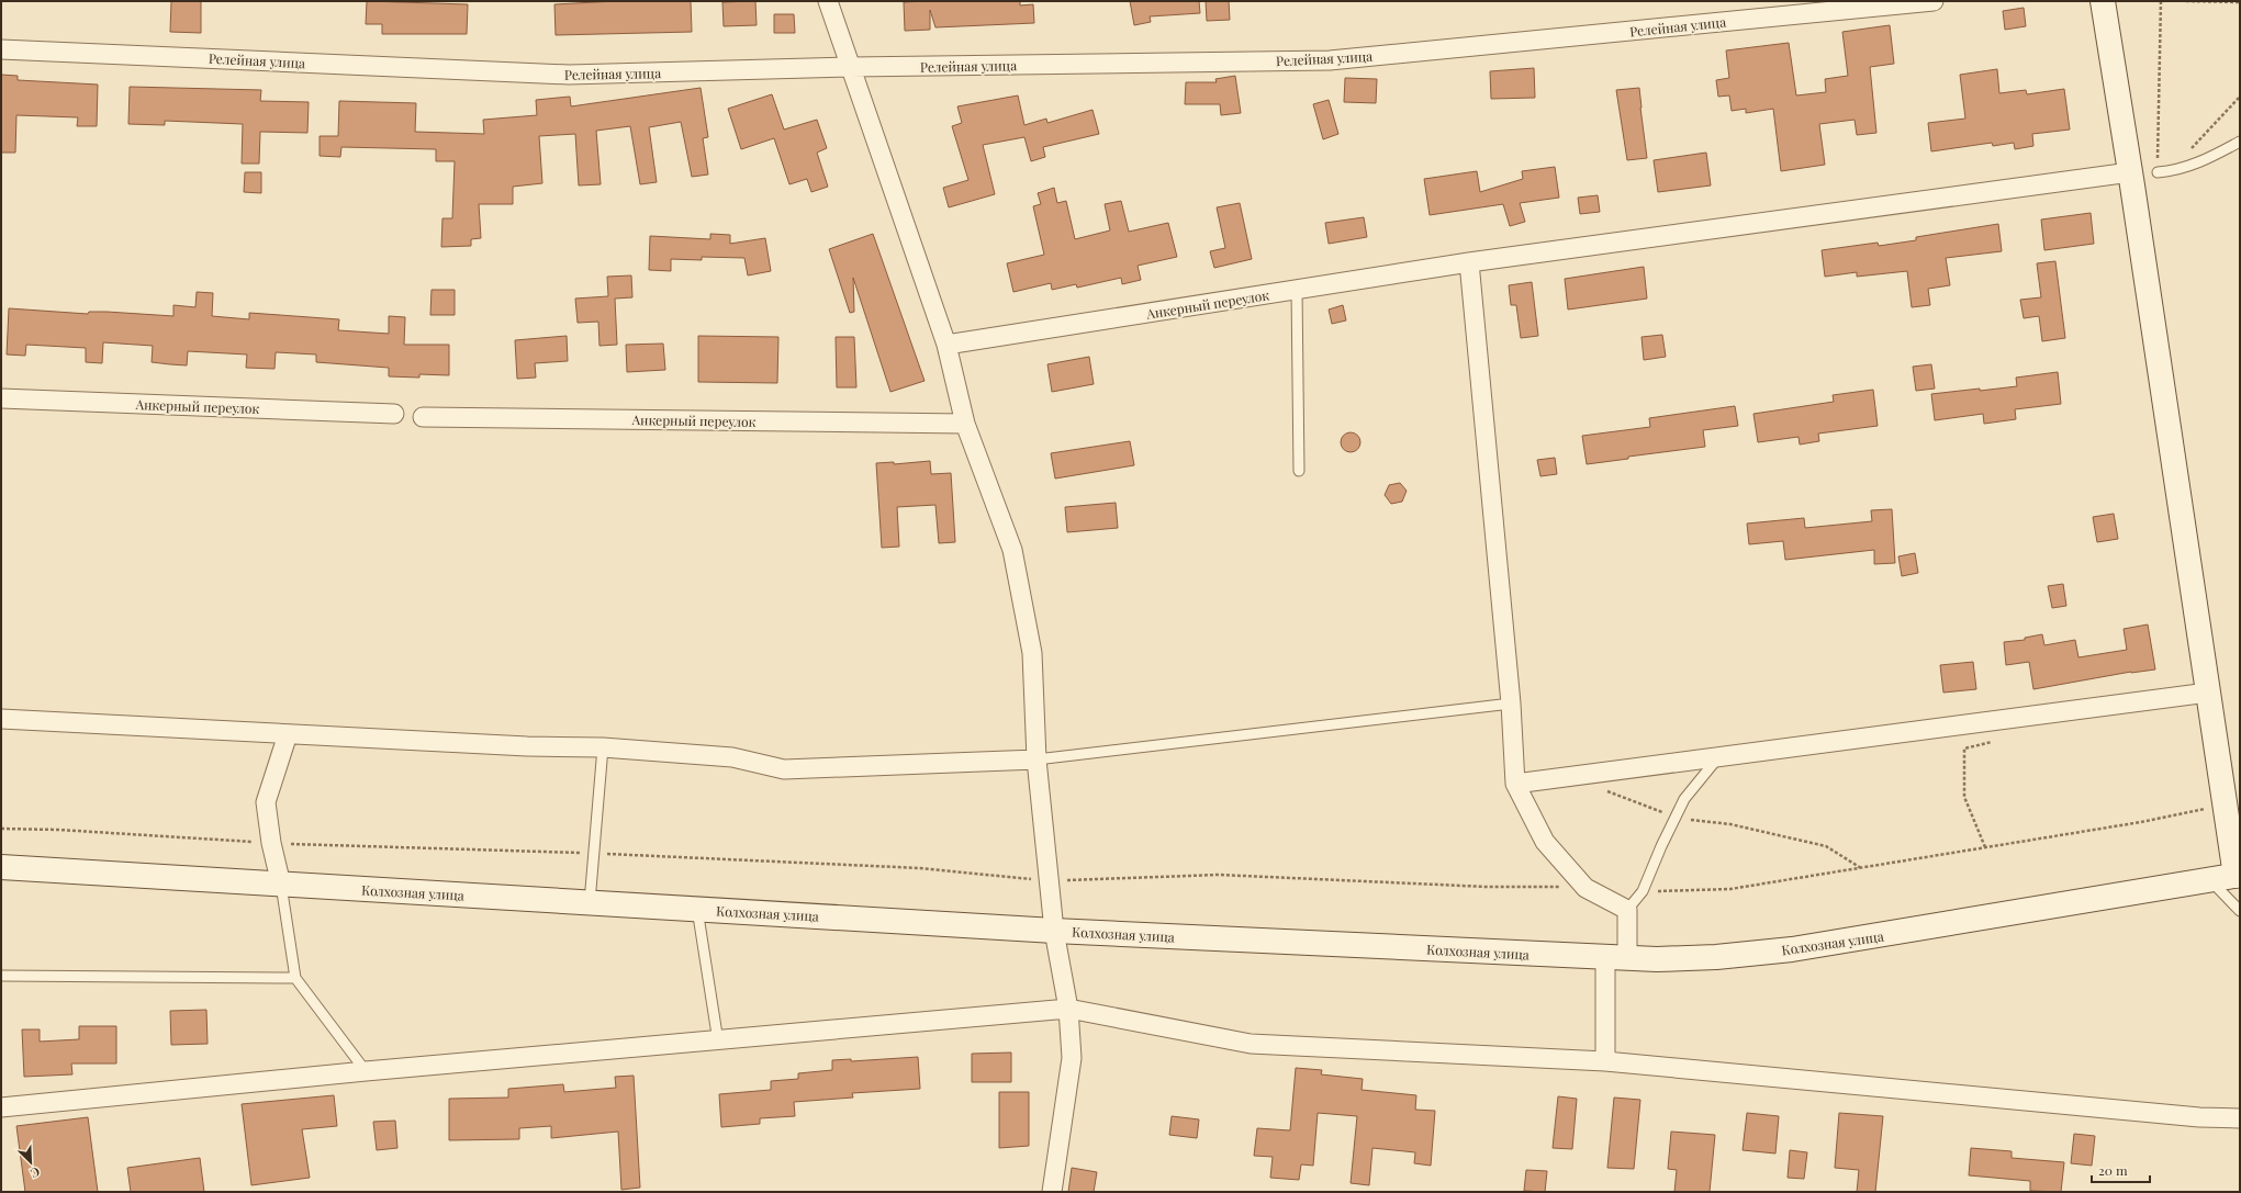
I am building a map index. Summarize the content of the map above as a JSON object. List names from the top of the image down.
{
  "streets": {
    "main road": ["Колхозная улица"],
    "street": ["Релейная улица", "Анкерный переулок"]
  },
  "scale_bar": "20 m",
  "north": "bottom right"
}
